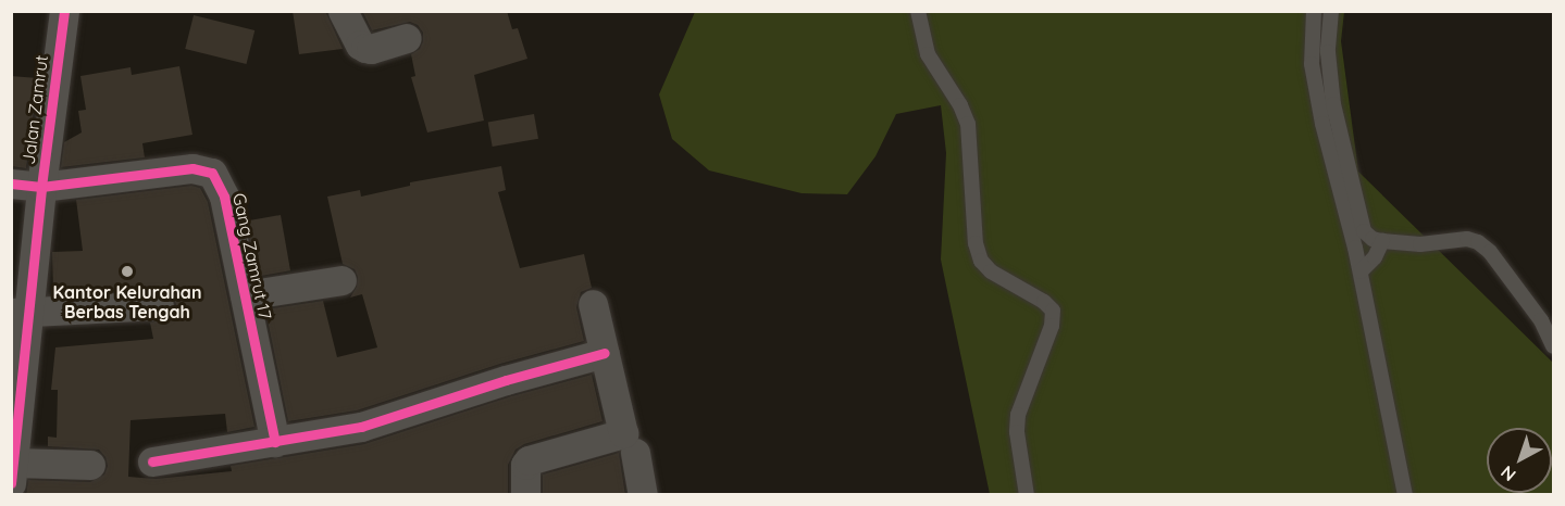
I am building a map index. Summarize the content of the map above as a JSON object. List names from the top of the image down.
{
  "streets": {
    "street": ["Jalan Zamrut", "Gang Zamrut 17"]
  },
  "crossings": [
    ["Jalan Zamrut", "Gang Zamrut 17"]
  ],
  "places": ["Kantor Kelurahan Berbas Tengah"],
  "north": "bottom left"
}
